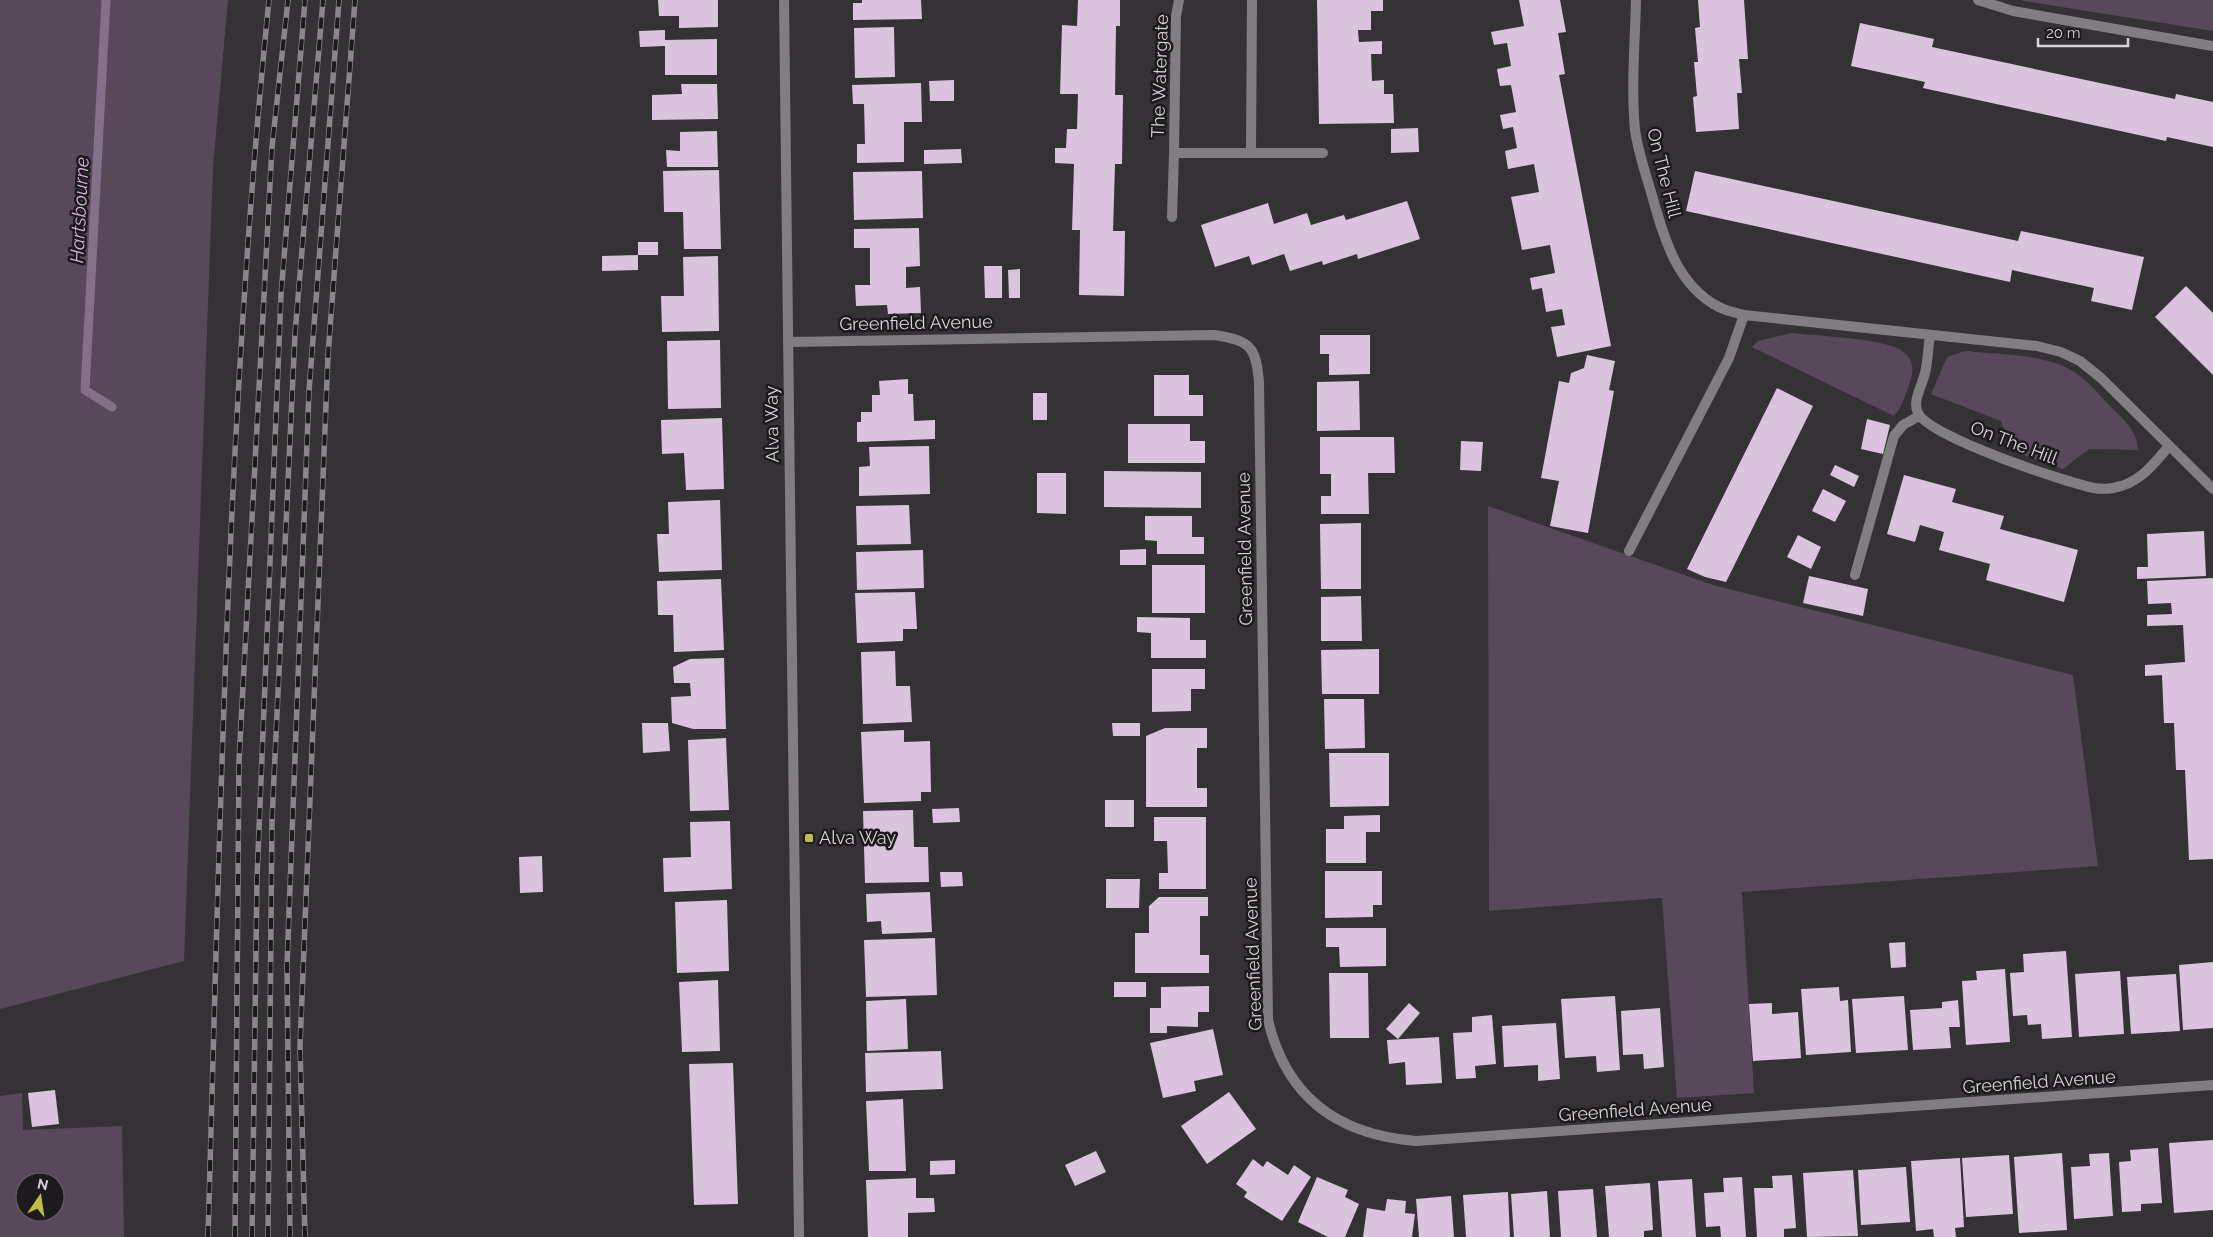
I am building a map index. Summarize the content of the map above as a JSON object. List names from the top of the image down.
{
  "streets": {
    "street": [
      "The Watergate",
      "On The Hill",
      "Greenfield Avenue",
      "Alva Way"
    ]
  },
  "crossings": [
    ["Greenfield Avenue", "Alva Way"]
  ],
  "water": ["Hartsbourne"],
  "places": {
    "transit": ["Alva Way"]
  },
  "scale_bar": "20 m",
  "north": "top"
}
